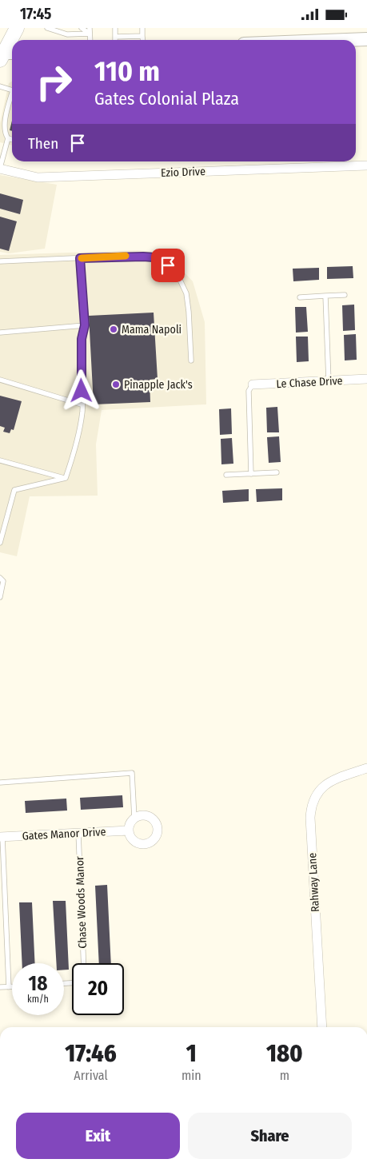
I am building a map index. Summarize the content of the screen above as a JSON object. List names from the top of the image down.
{
  "streets": {
    "street": [
      "Ezio Drive",
      "Le Chase Drive",
      "Gates Manor Drive",
      "Rahway Lane"
    ],
    "lane": ["Chase Woods Manor"]
  },
  "crossings": [
    ["Gates Manor Drive", "Chase Woods Manor"]
  ],
  "places": ["Mama Napoli", "Pinapple Jack's"],
  "page": {
    "status": "17:45",
    "turn": ["110 m", "Gates Colonial Plaza"],
    "then": "Then",
    "speed": "18 km/h",
    "limit": "20",
    "eta": [
      "17:46",
      "Arrival",
      "1",
      "min",
      "180",
      "m"
    ],
    "buttons": ["Exit", "Share"]
  }
}
